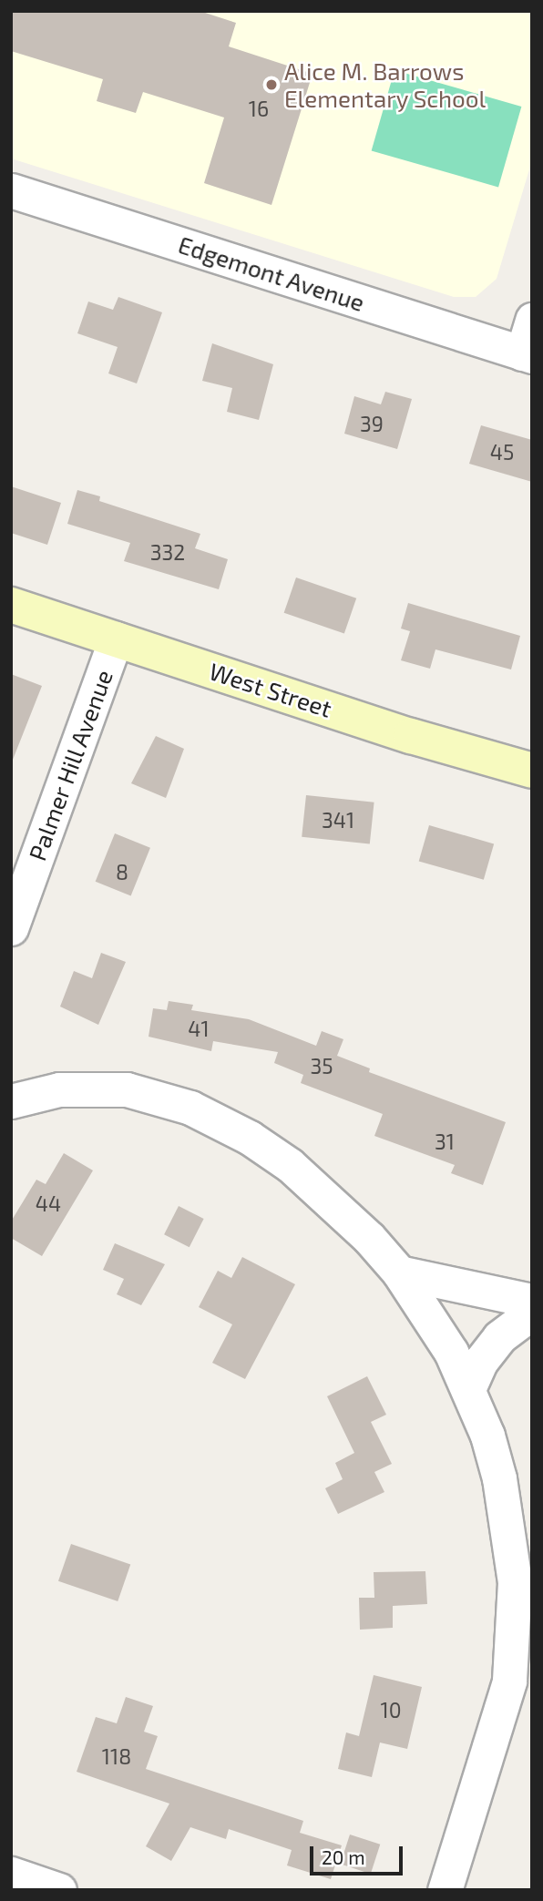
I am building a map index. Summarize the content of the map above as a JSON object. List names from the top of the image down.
{
  "streets": {
    "main road": ["West Street"],
    "street": ["Edgemont Avenue", "Palmer Hill Avenue"]
  },
  "crossings": [
    ["West Street", "Palmer Hill Avenue"]
  ],
  "places": ["Alice M. Barrows Elementary School"],
  "house_numbers": [
    "16",
    "39",
    "45",
    "332",
    "341",
    "8",
    "41",
    "35",
    "31",
    "44",
    "10",
    "118"
  ],
  "scale_bar": "20 m"
}
